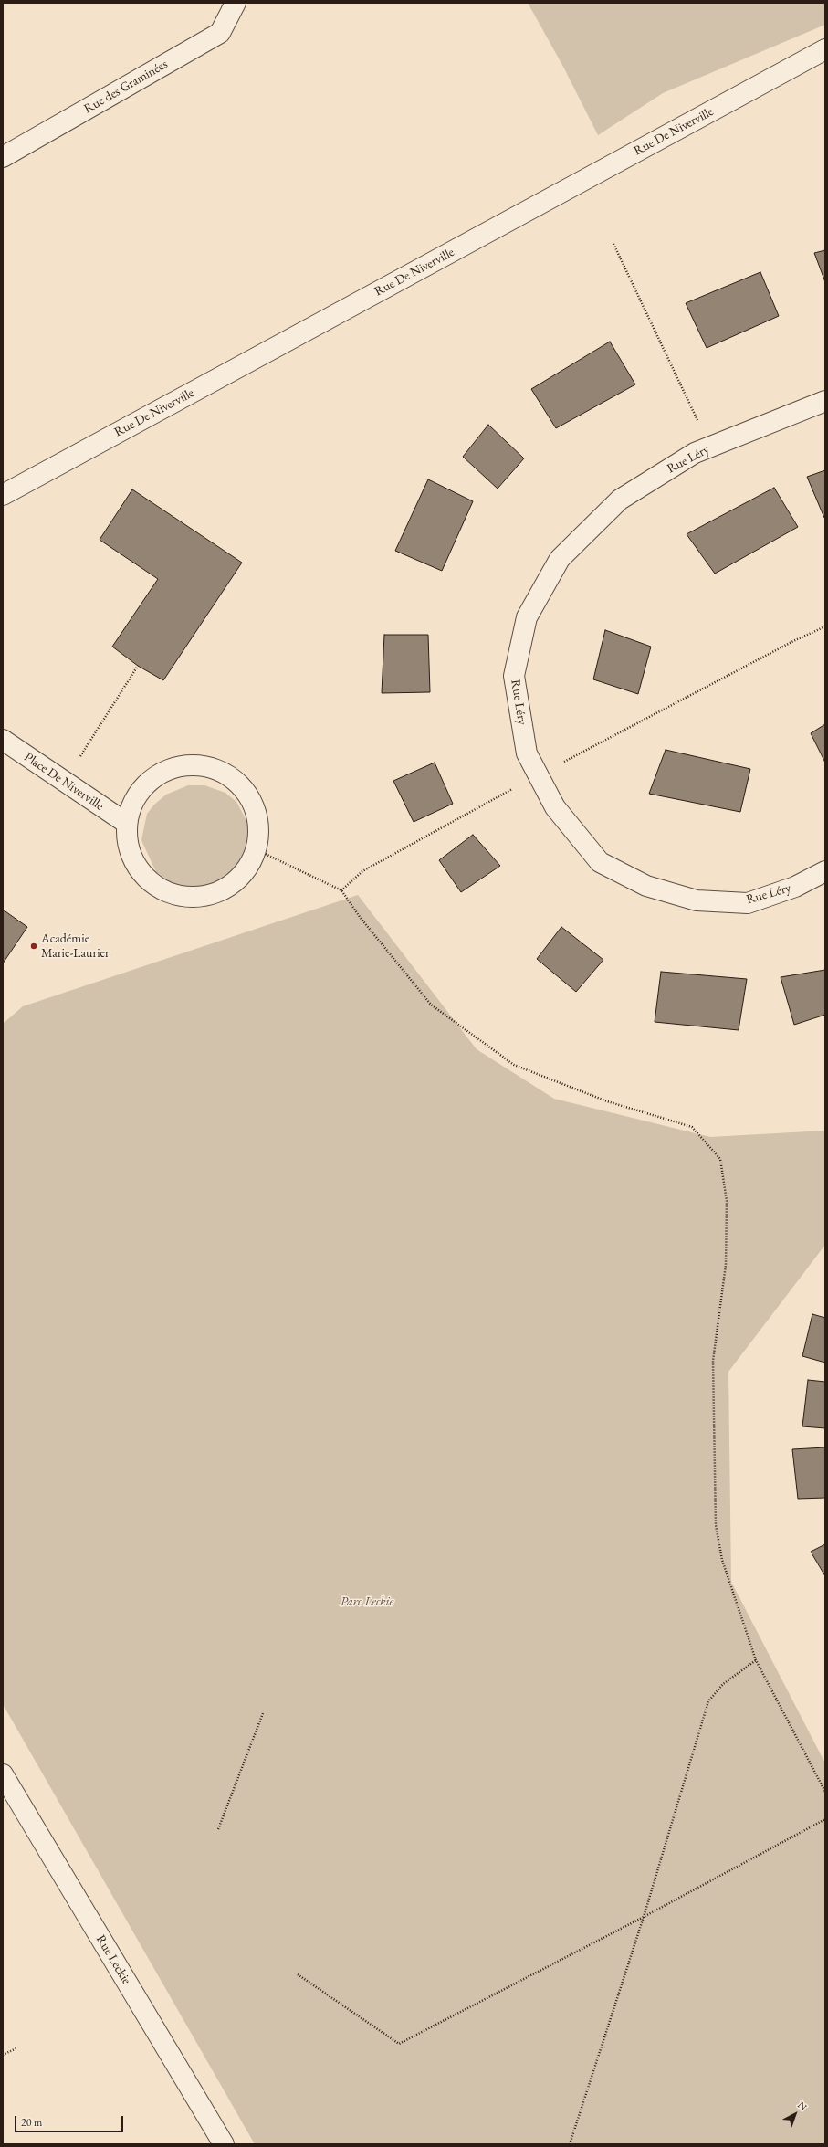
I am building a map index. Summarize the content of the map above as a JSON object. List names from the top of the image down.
{
  "streets": {
    "street": [
      "Rue des Graminées",
      "Rue De Niverville",
      "Rue Léry",
      "Place De Niverville",
      "Rue Leckie"
    ]
  },
  "parks": ["Parc Leckie"],
  "places": ["Académie Marie-Laurier"],
  "scale_bar": "20 m",
  "north": "top right"
}
